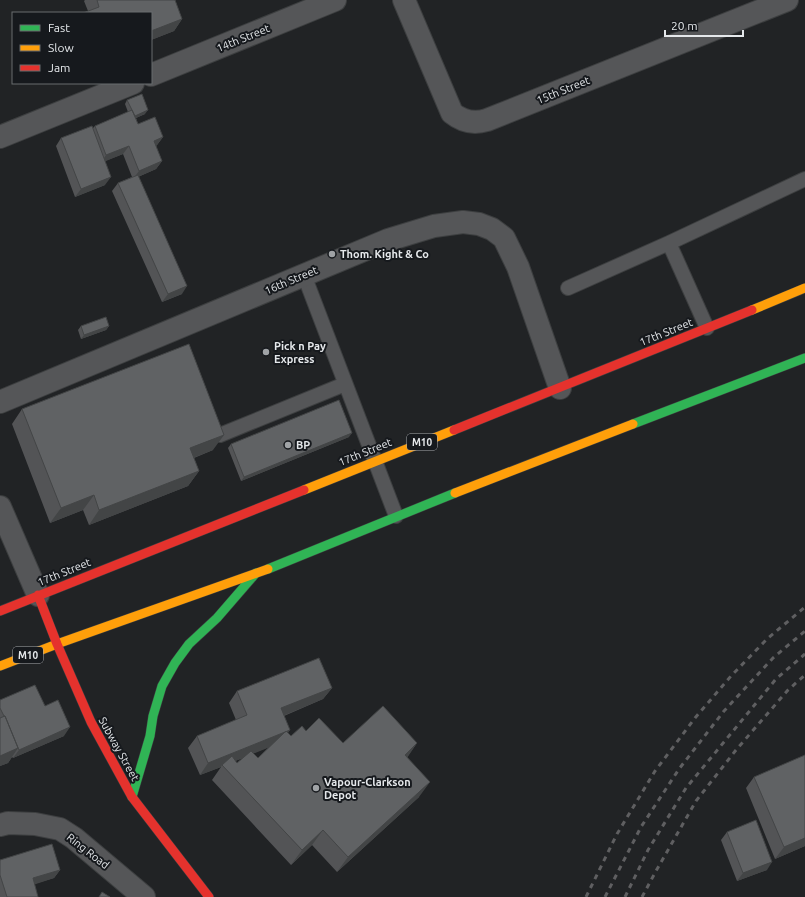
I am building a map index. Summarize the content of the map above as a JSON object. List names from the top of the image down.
{
  "streets": {
    "main road": ["17th Street", "M10", "Subway Street"],
    "street": [
      "14th Street",
      "15th Street",
      "16th Street",
      "Ring Road"
    ]
  },
  "crossings": [
    ["16th Street", "17th Street"],
    ["17th Street", "Subway Street"],
    ["M10", "Subway Street"]
  ],
  "places": [
    "Thom. Kight & Co",
    "Pick n Pay Express",
    "BP",
    "Vapour-Clarkson Depot"
  ],
  "legend": ["Fast", "Slow", "Jam"],
  "scale_bar": "20 m"
}
